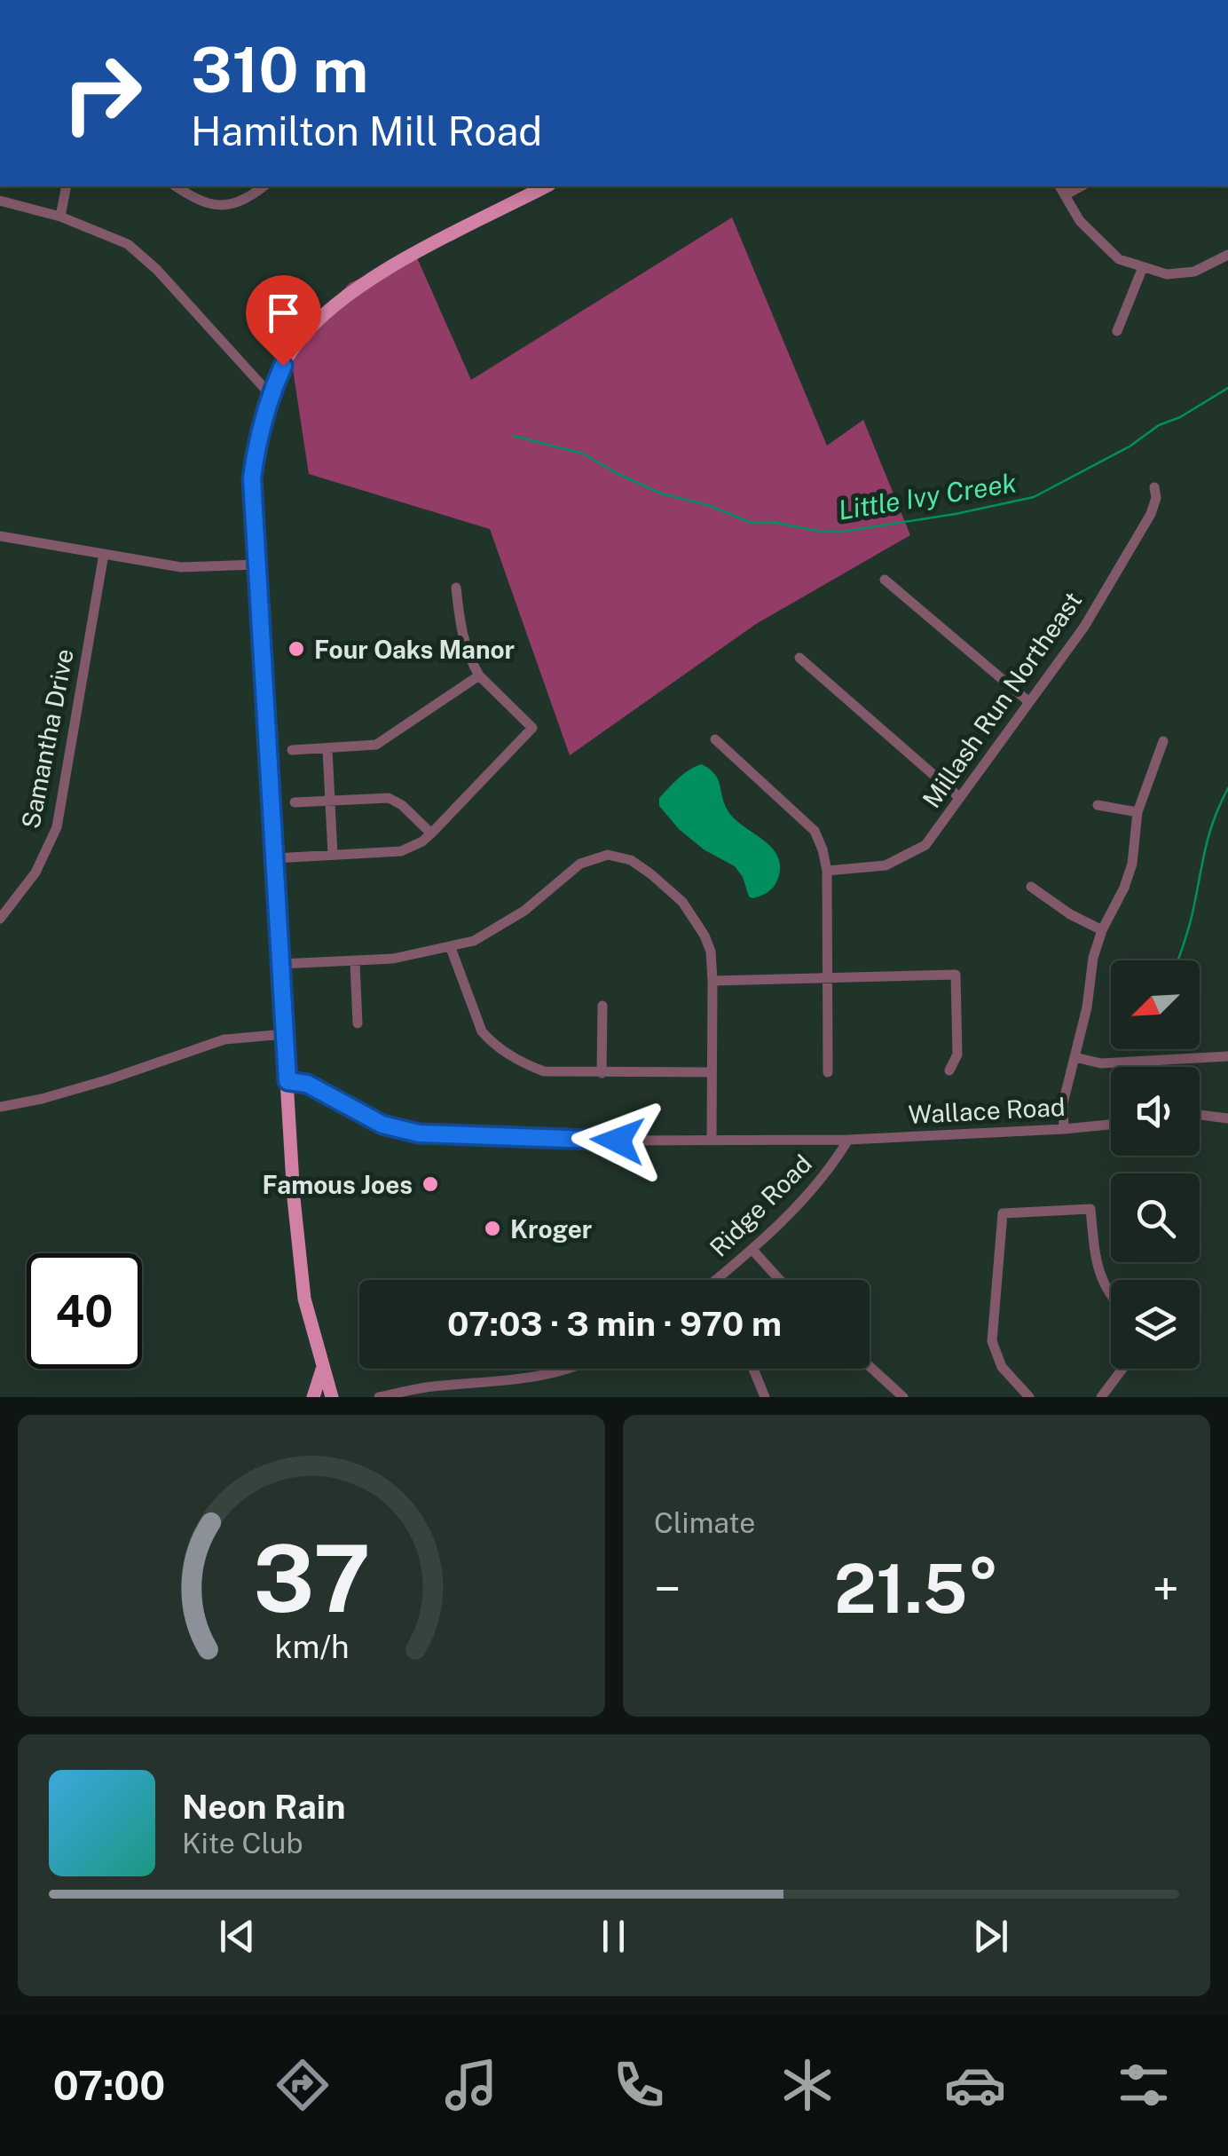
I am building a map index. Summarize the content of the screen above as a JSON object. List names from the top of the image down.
{
  "streets": {
    "street": [
      "Millash Run Northeast",
      "Samantha Drive",
      "Wallace Road",
      "Ridge Road"
    ]
  },
  "crossings": [
    ["Wallace Road", "Ridge Road"]
  ],
  "water": ["Little Ivy Creek"],
  "places": ["Four Oaks Manor", "Famous Joes", "Kroger"],
  "north": "bottom left",
  "page": {
    "turn": ["310 m", "Hamilton Mill Road"],
    "limit": "40",
    "trip": "07:03 · 3 min · 970 m",
    "tile": "Climate",
    "heat": ["−", "21.5°", "+"],
    "song": ["Neon Rain", "Kite Club"],
    "tabs": "07:00",
    "gauge": ["37", "km/h"]
  }
}
